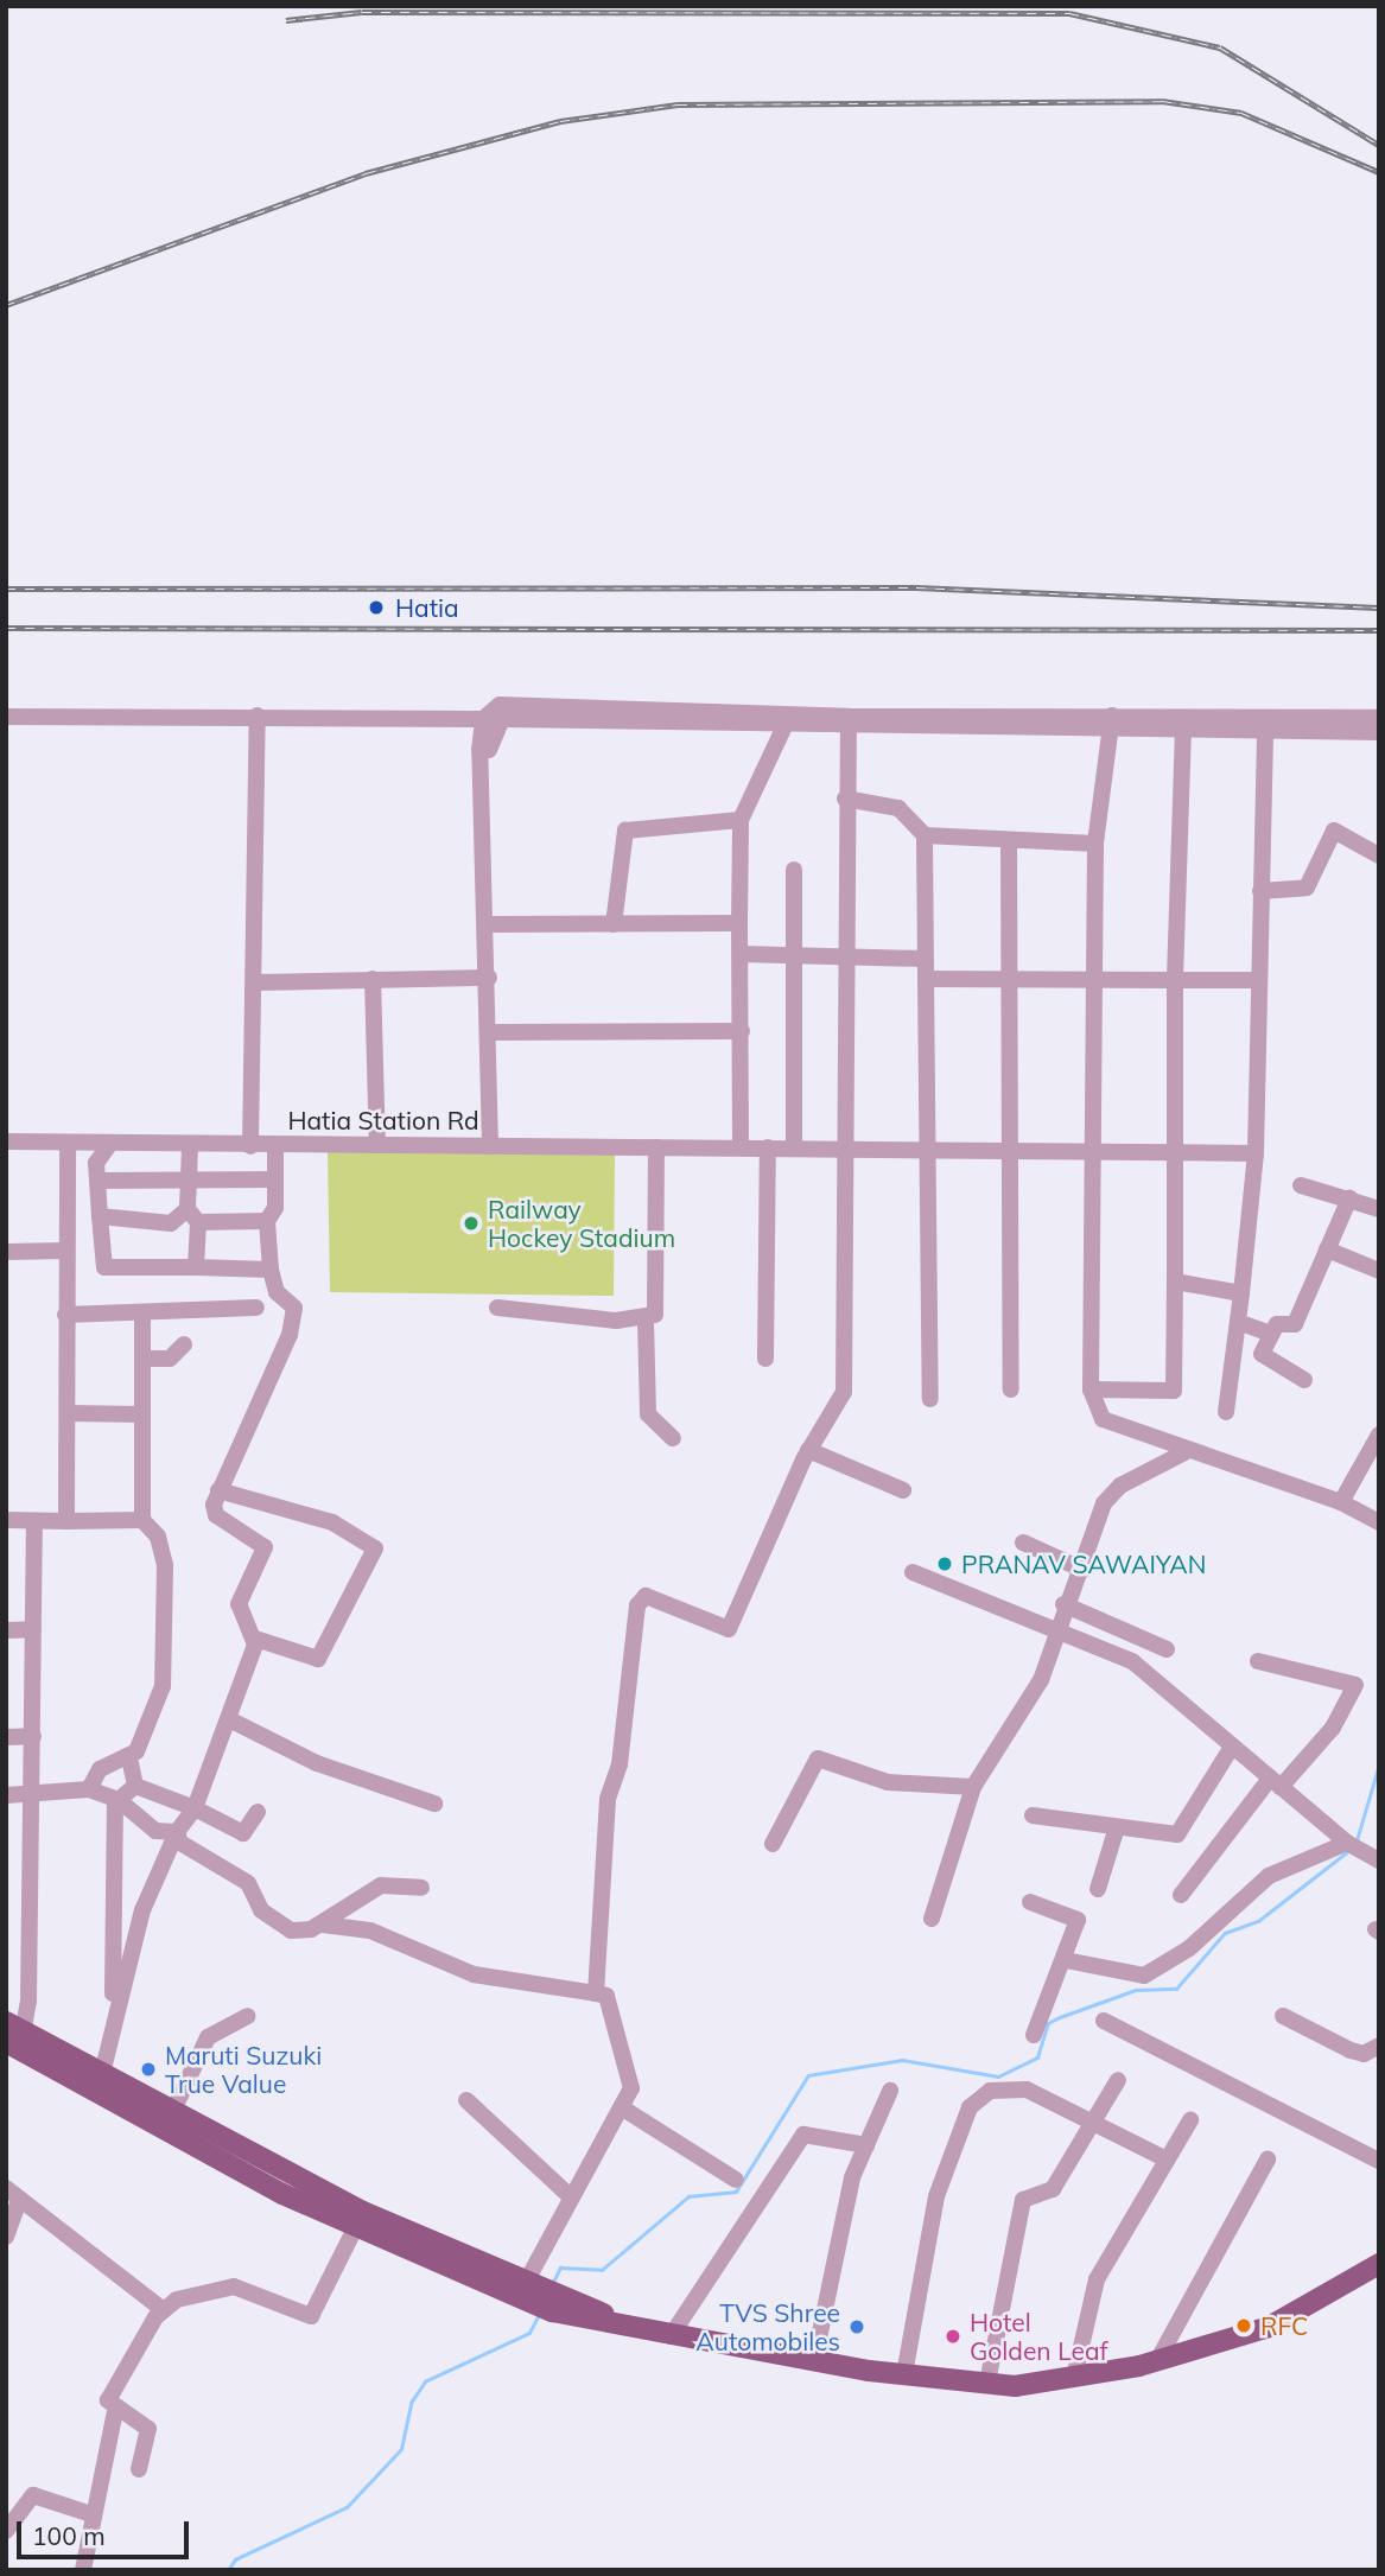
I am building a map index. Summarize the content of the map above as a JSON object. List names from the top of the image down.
{
  "streets": {
    "street": ["Hatia Station Rd"]
  },
  "places": [
    "Hatia",
    "Railway Hockey Stadium",
    "PRANAV SAWAIYAN",
    "Maruti Suzuki True Value",
    "RFC",
    "TVS Shree Automobiles",
    "Hotel Golden Leaf"
  ],
  "scale_bar": "100 m"
}
